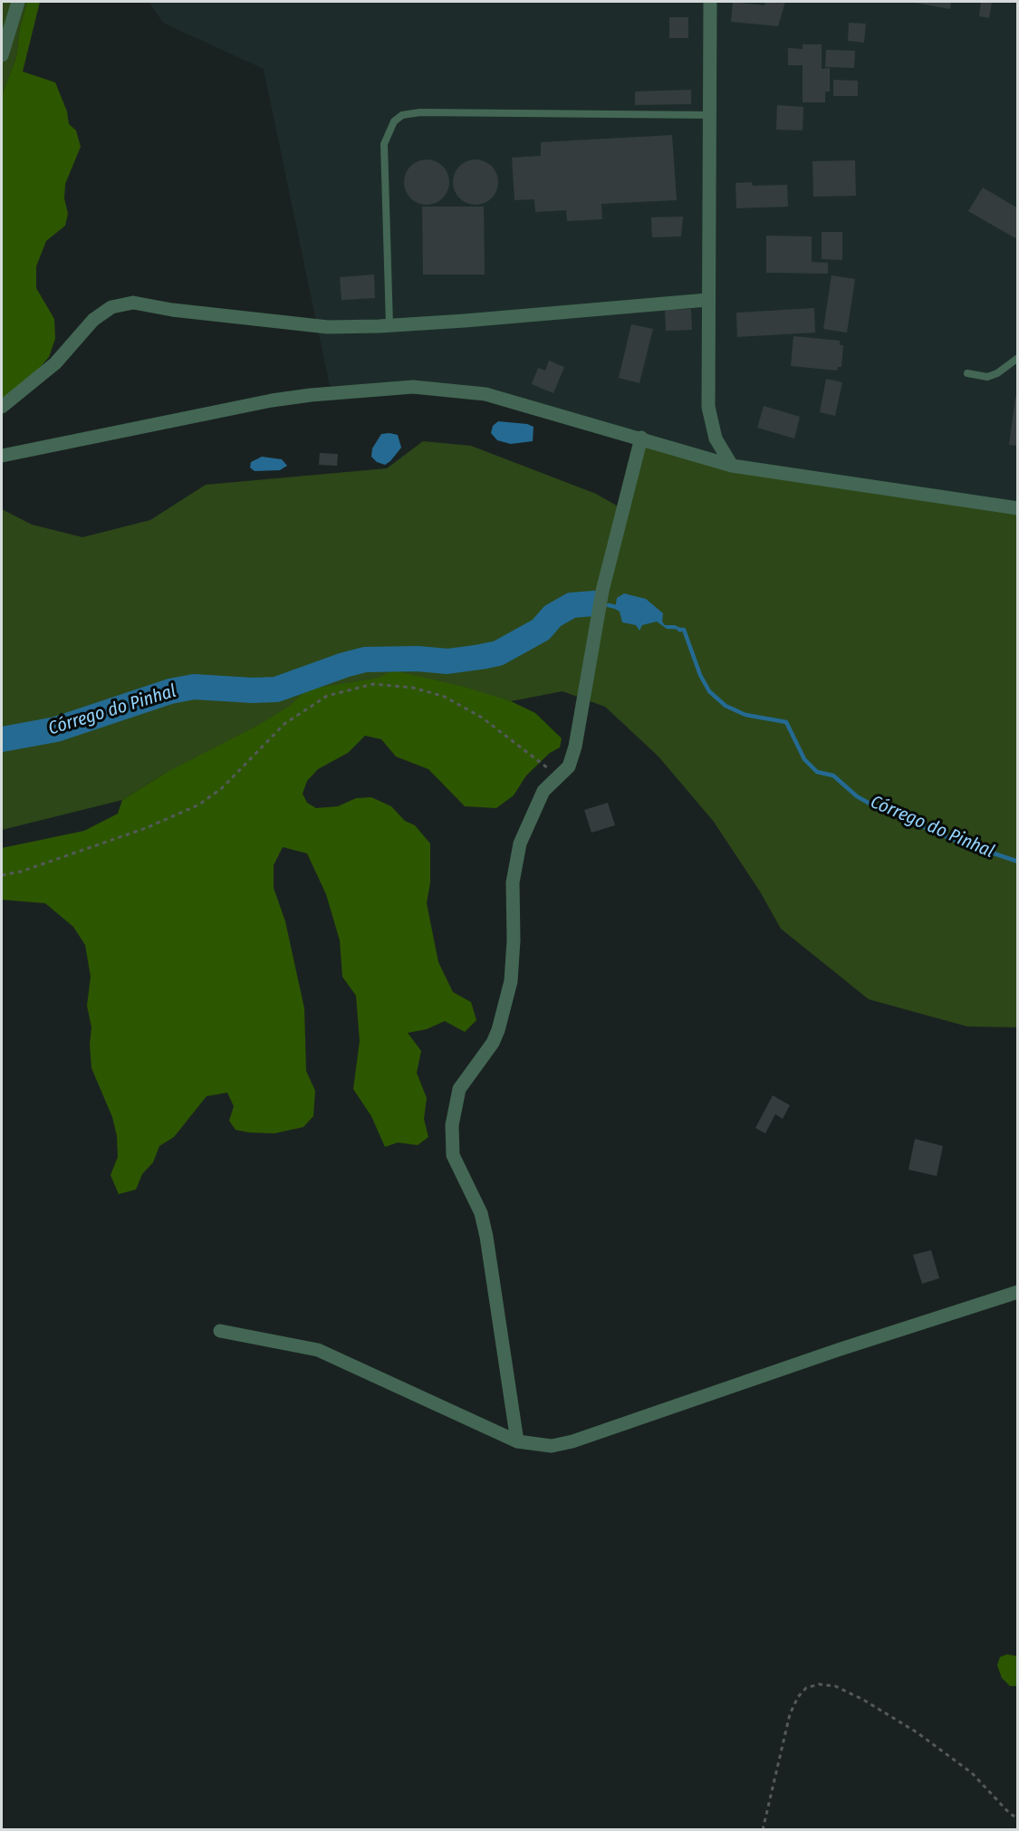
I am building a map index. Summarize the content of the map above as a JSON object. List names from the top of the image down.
{
  "water": ["Córrego do Pinhal"]
}
